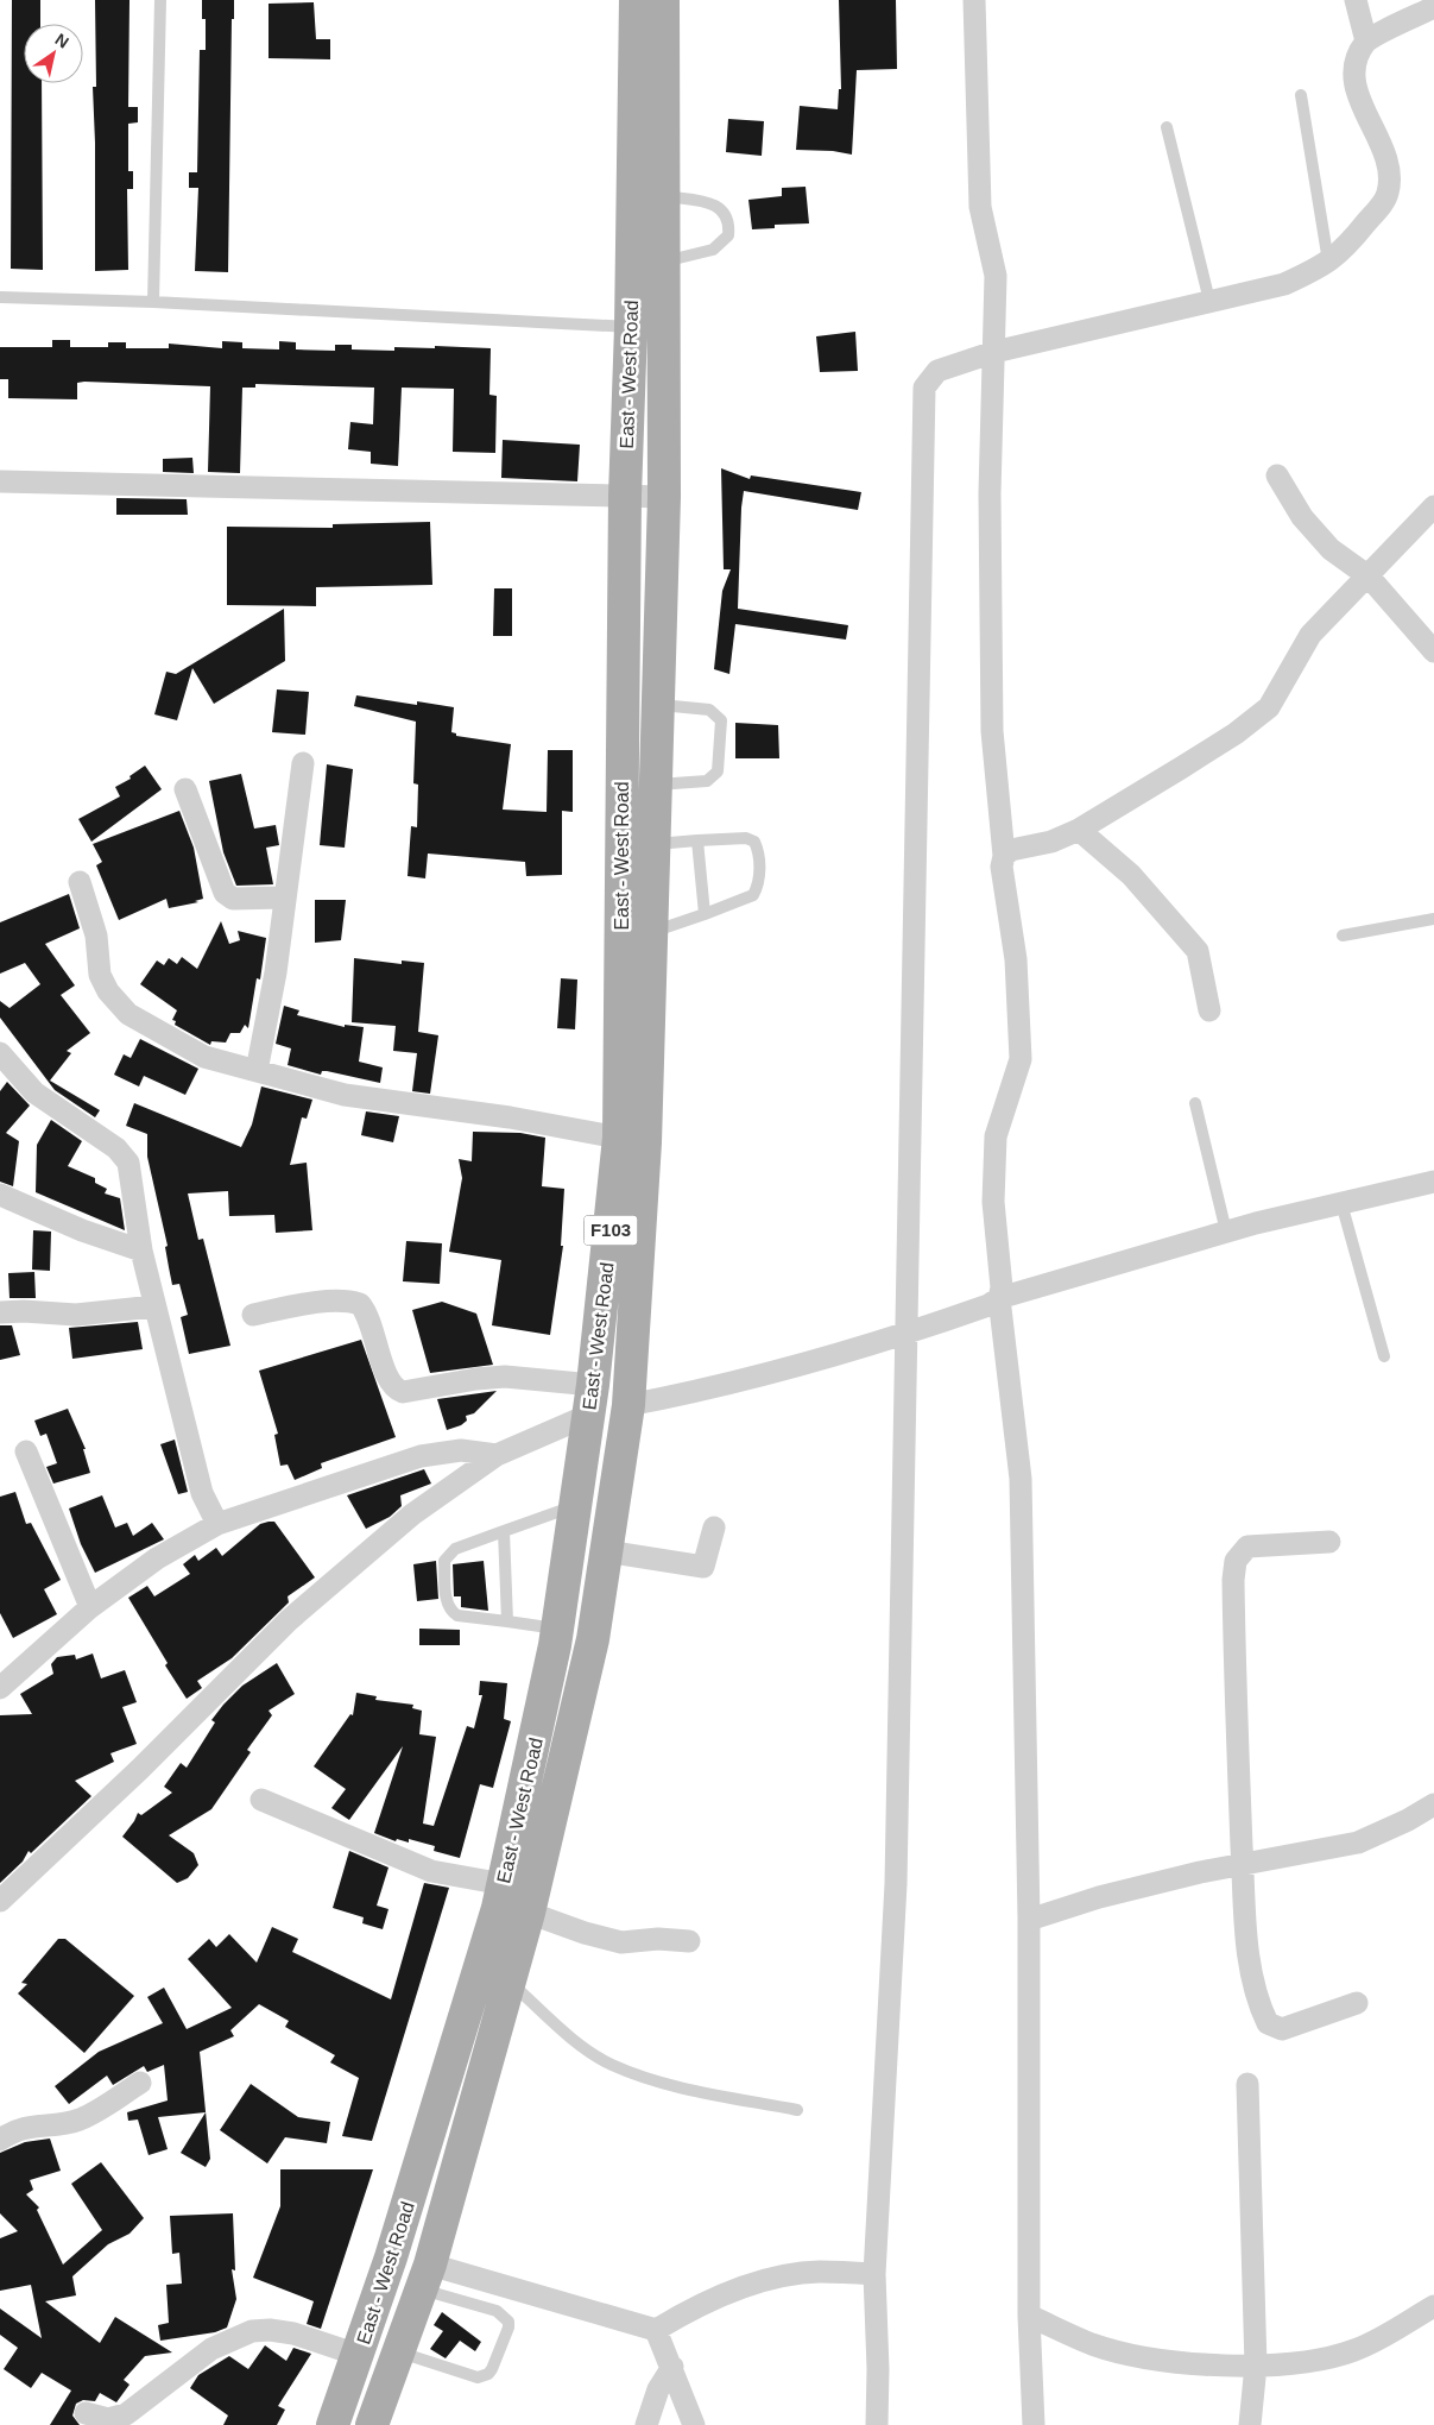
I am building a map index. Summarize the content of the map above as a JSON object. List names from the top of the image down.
{
  "streets": {
    "main road": ["East - West Road", "F103"]
  },
  "north": "top right"
}
